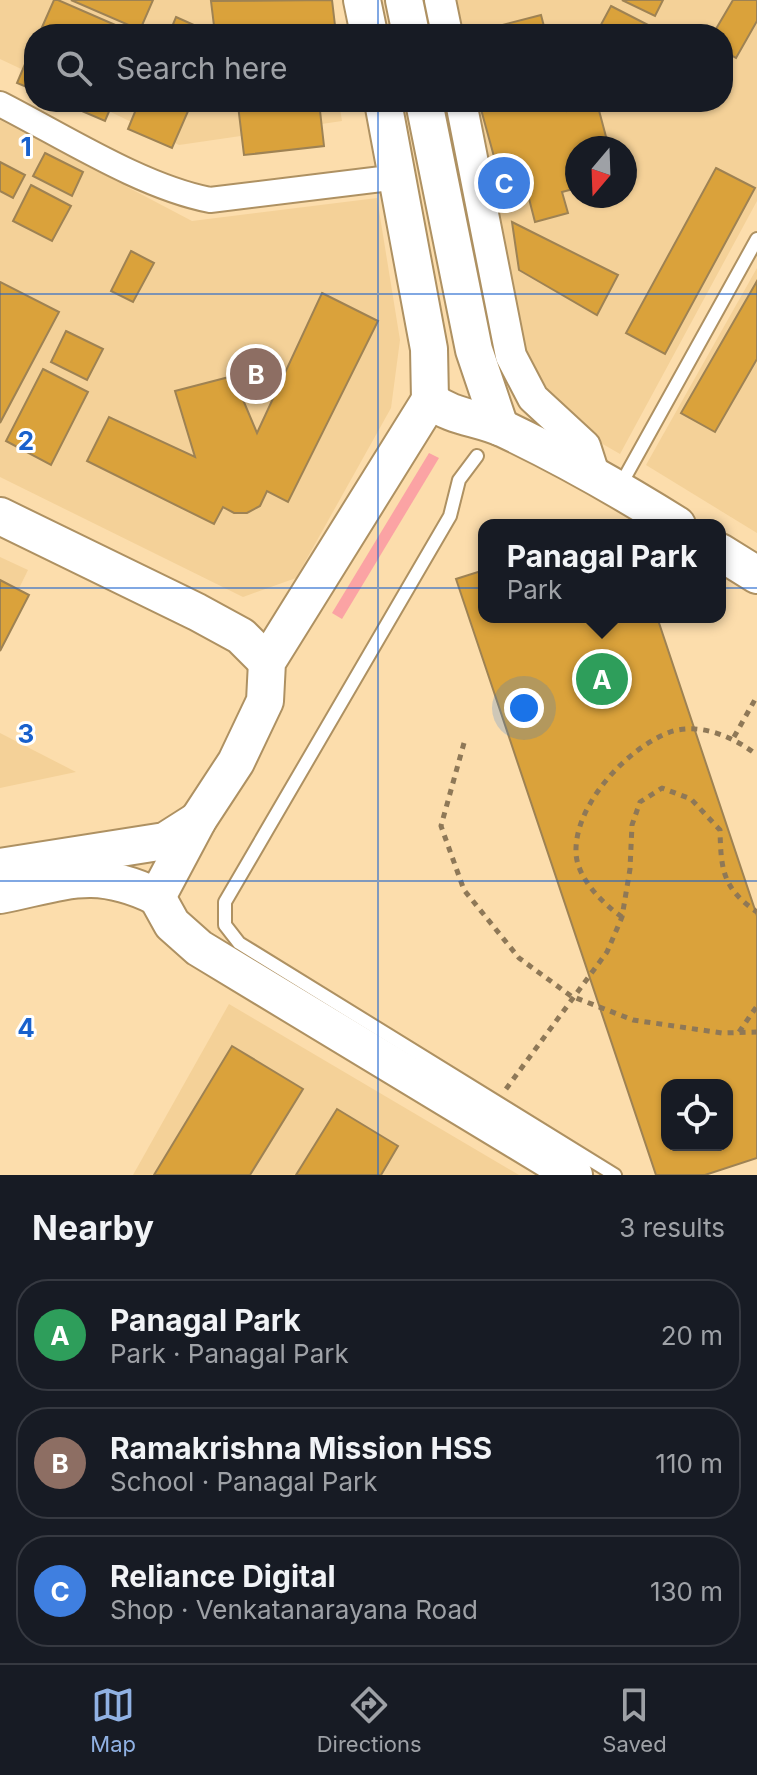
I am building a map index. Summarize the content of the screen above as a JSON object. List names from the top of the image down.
{
  "north": "bottom",
  "page": {
    "search": "Search here",
    "pins": ["C", "B", "A"],
    "popup": ["Panagal Park", "Park"],
    "heading": ["Nearby", "3 results"],
    "list": [
      {
        "mark": "A",
        "name": "Panagal Park",
        "note": "Park · Panagal Park",
        "value": "20 m"
      },
      {
        "mark": "B",
        "name": "Ramakrishna Mission HSS",
        "note": "School · Panagal Park",
        "value": "110 m"
      },
      {
        "mark": "C",
        "name": "Reliance Digital",
        "note": "Shop · Venkatanarayana Road",
        "value": "130 m"
      }
    ],
    "nav": ["Map", "Directions", "Saved"]
  },
  "grid": {
    "rows": [
      "1",
      "2",
      "3",
      "4"
    ]
  }
}
